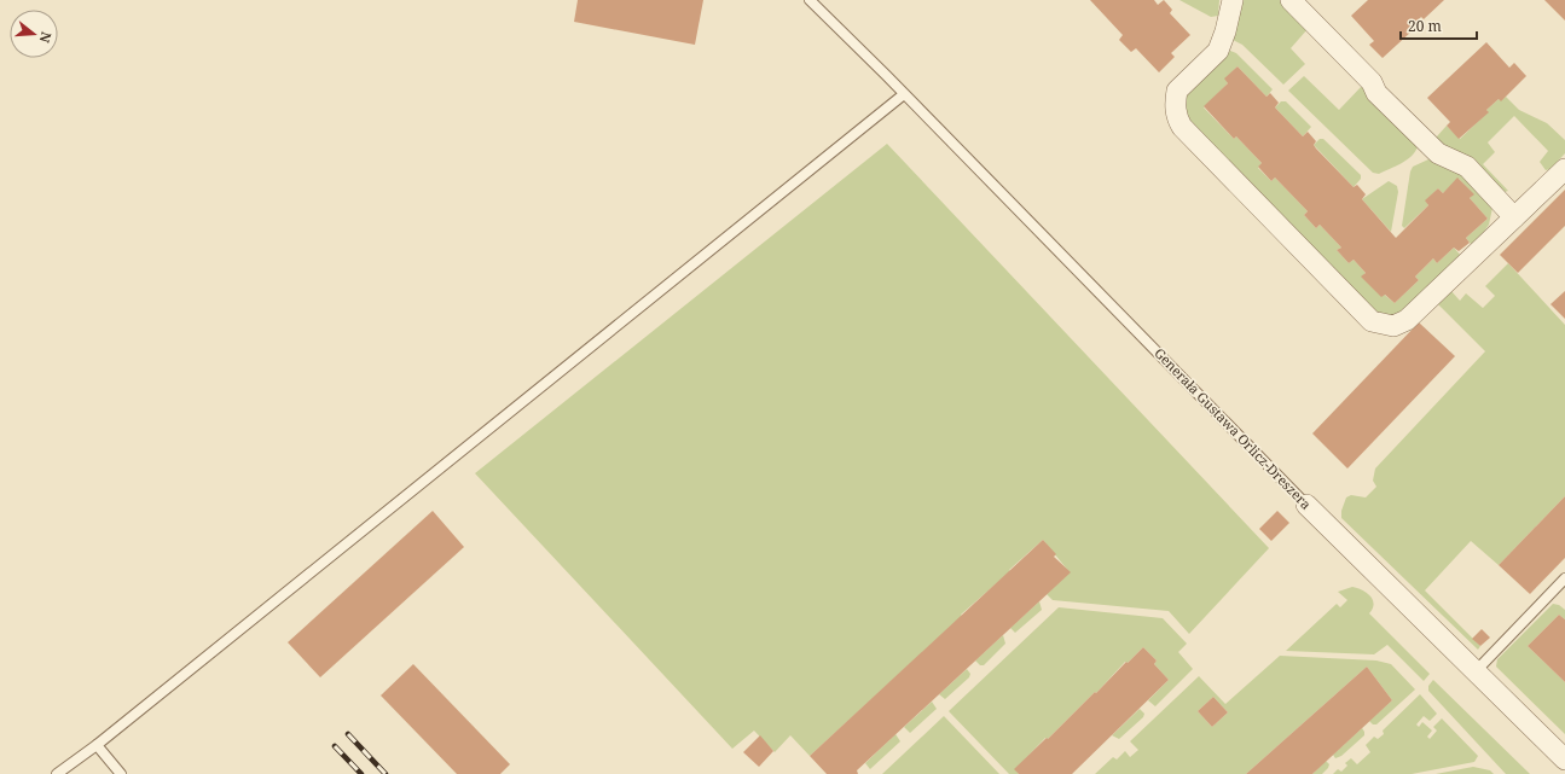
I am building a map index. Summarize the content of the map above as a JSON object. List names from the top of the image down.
{
  "streets": {
    "street": ["Generała Gustawa Orlicz-Dreszera"]
  },
  "scale_bar": "20 m",
  "north": "right"
}
